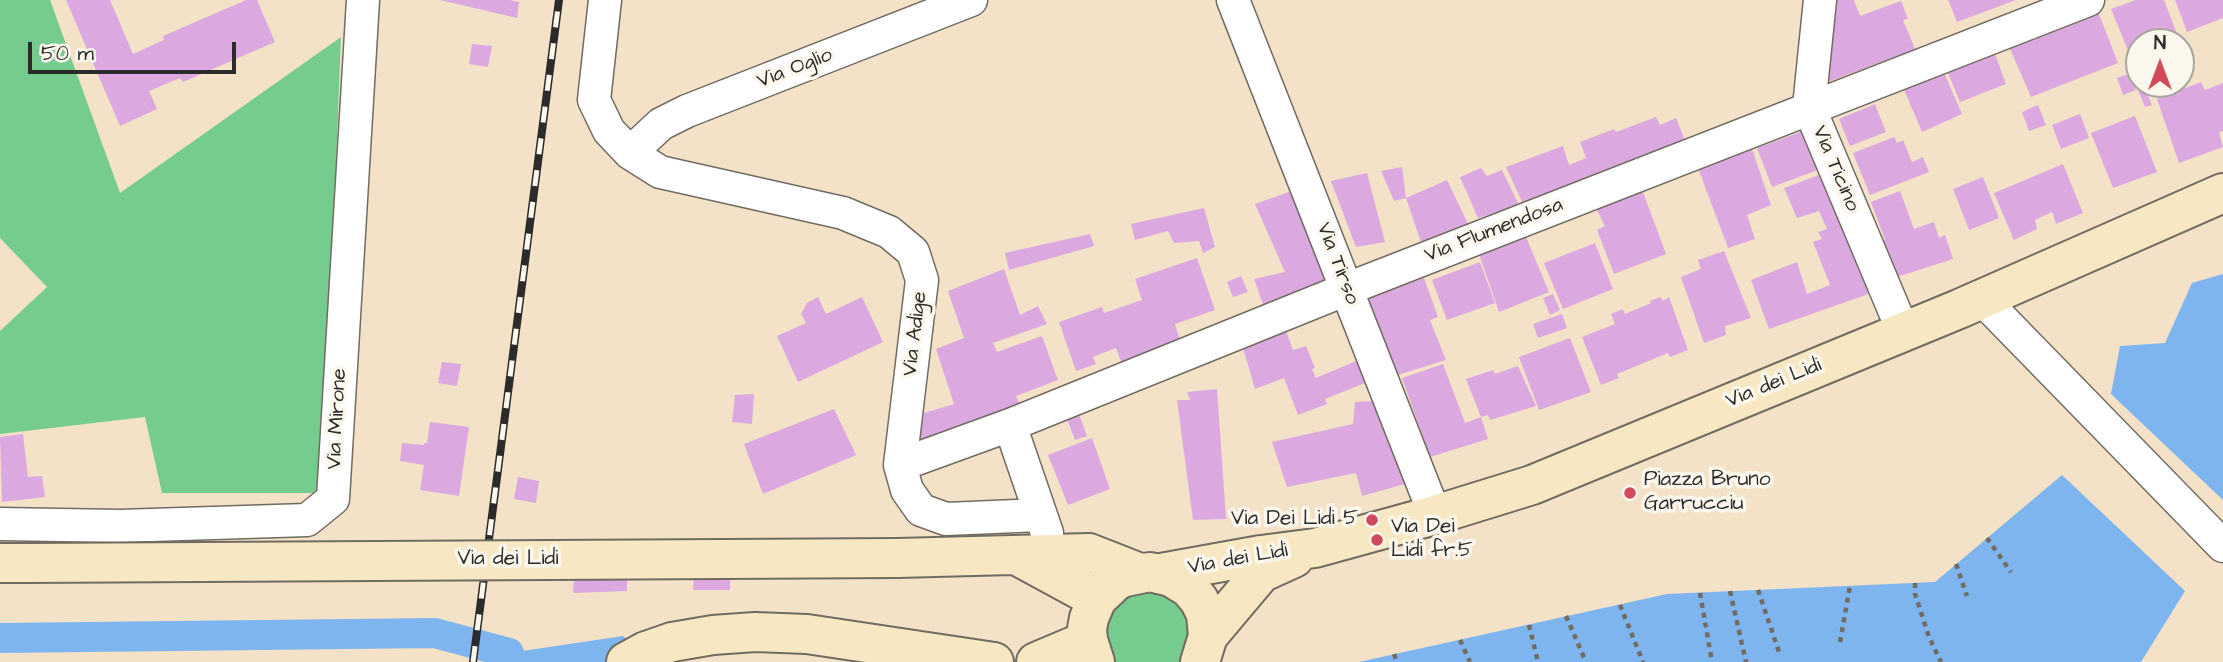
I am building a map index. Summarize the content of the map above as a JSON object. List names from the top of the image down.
{
  "streets": {
    "main road": ["Via dei Lidi"],
    "street": [
      "Via Oglio",
      "Via Ticino",
      "Via Flumendosa",
      "Via Tirso",
      "Via Adige",
      "Via Mirone"
    ]
  },
  "crossings": [
    ["Via Oglio", "Via Adige"],
    ["Via Ticino", "Via Flumendosa"],
    ["Via Ticino", "Via dei Lidi"],
    ["Via Flumendosa", "Via Tirso"],
    ["Via Flumendosa", "Via Adige"],
    ["Via Tirso", "Via dei Lidi"]
  ],
  "places": ["Piazza Bruno Garrucciu", "Via Dei Lidi 5", "Via Dei Lidi fr.5"],
  "scale_bar": "50 m",
  "north": "top"
}
